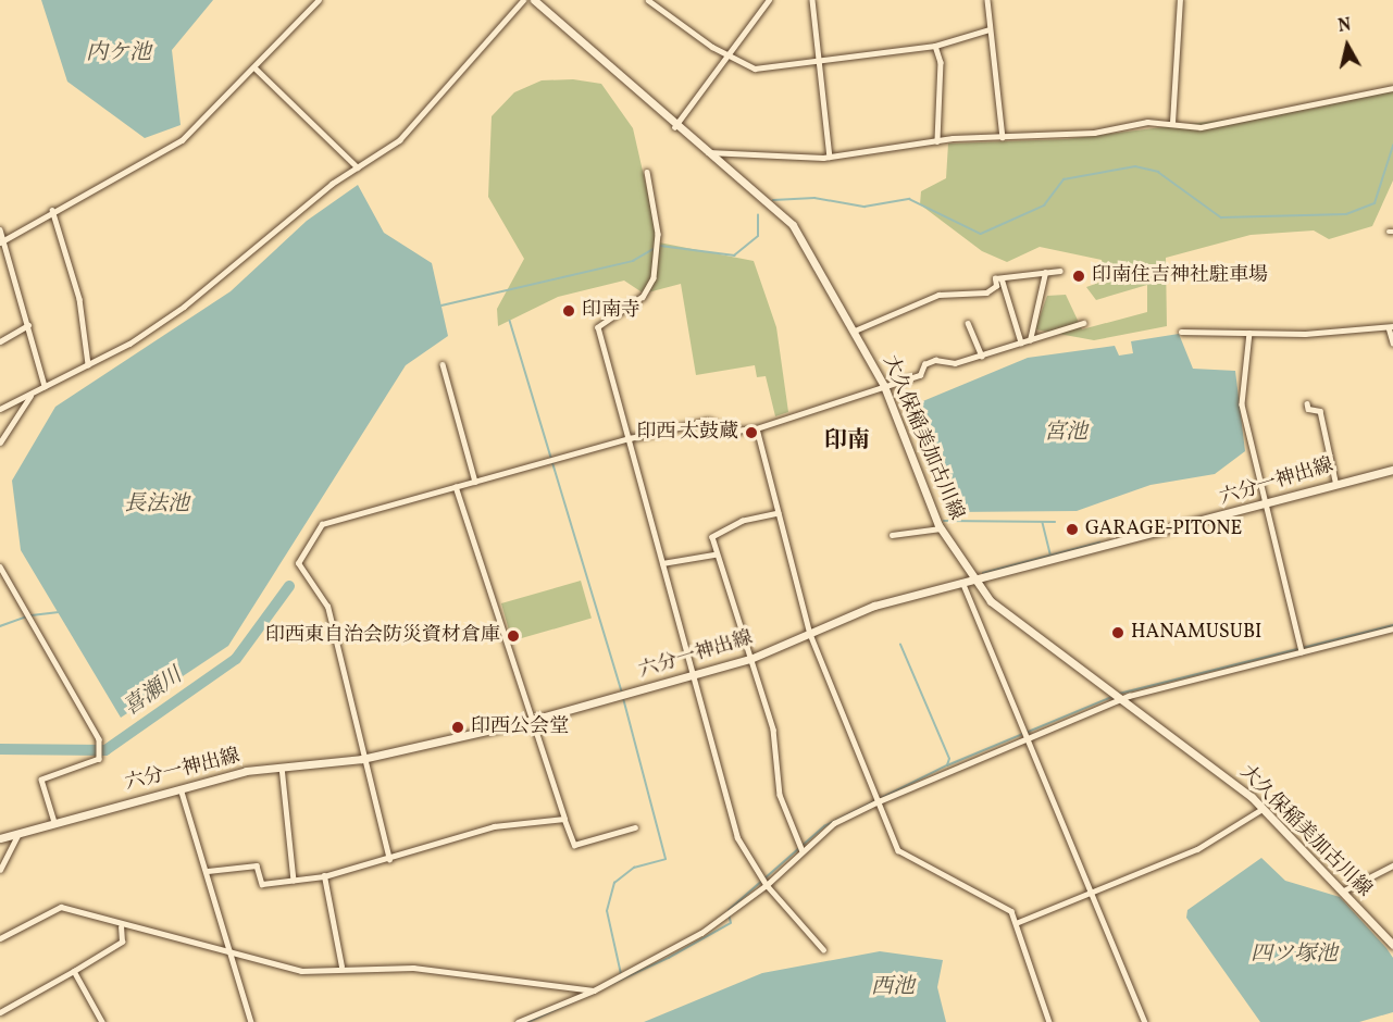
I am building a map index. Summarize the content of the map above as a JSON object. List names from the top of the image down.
{
  "streets": {
    "main road": ["大久保稲美加古川線", "六分一神出線"]
  },
  "crossings": [
    ["大久保稲美加古川線", "六分一神出線"]
  ],
  "districts": ["印南"],
  "water": [
    "内ケ池",
    "宮池",
    "長法池",
    "喜瀬川",
    "四ツ塚池",
    "西池"
  ],
  "places": [
    "印南住吉神社駐車場",
    "印南寺",
    "印西 太鼓蔵",
    "GARAGE-PITONE",
    "HANAMUSUBI",
    "印西東自治会防災資材倉庫",
    "印西公会堂"
  ],
  "north": "top"
}
